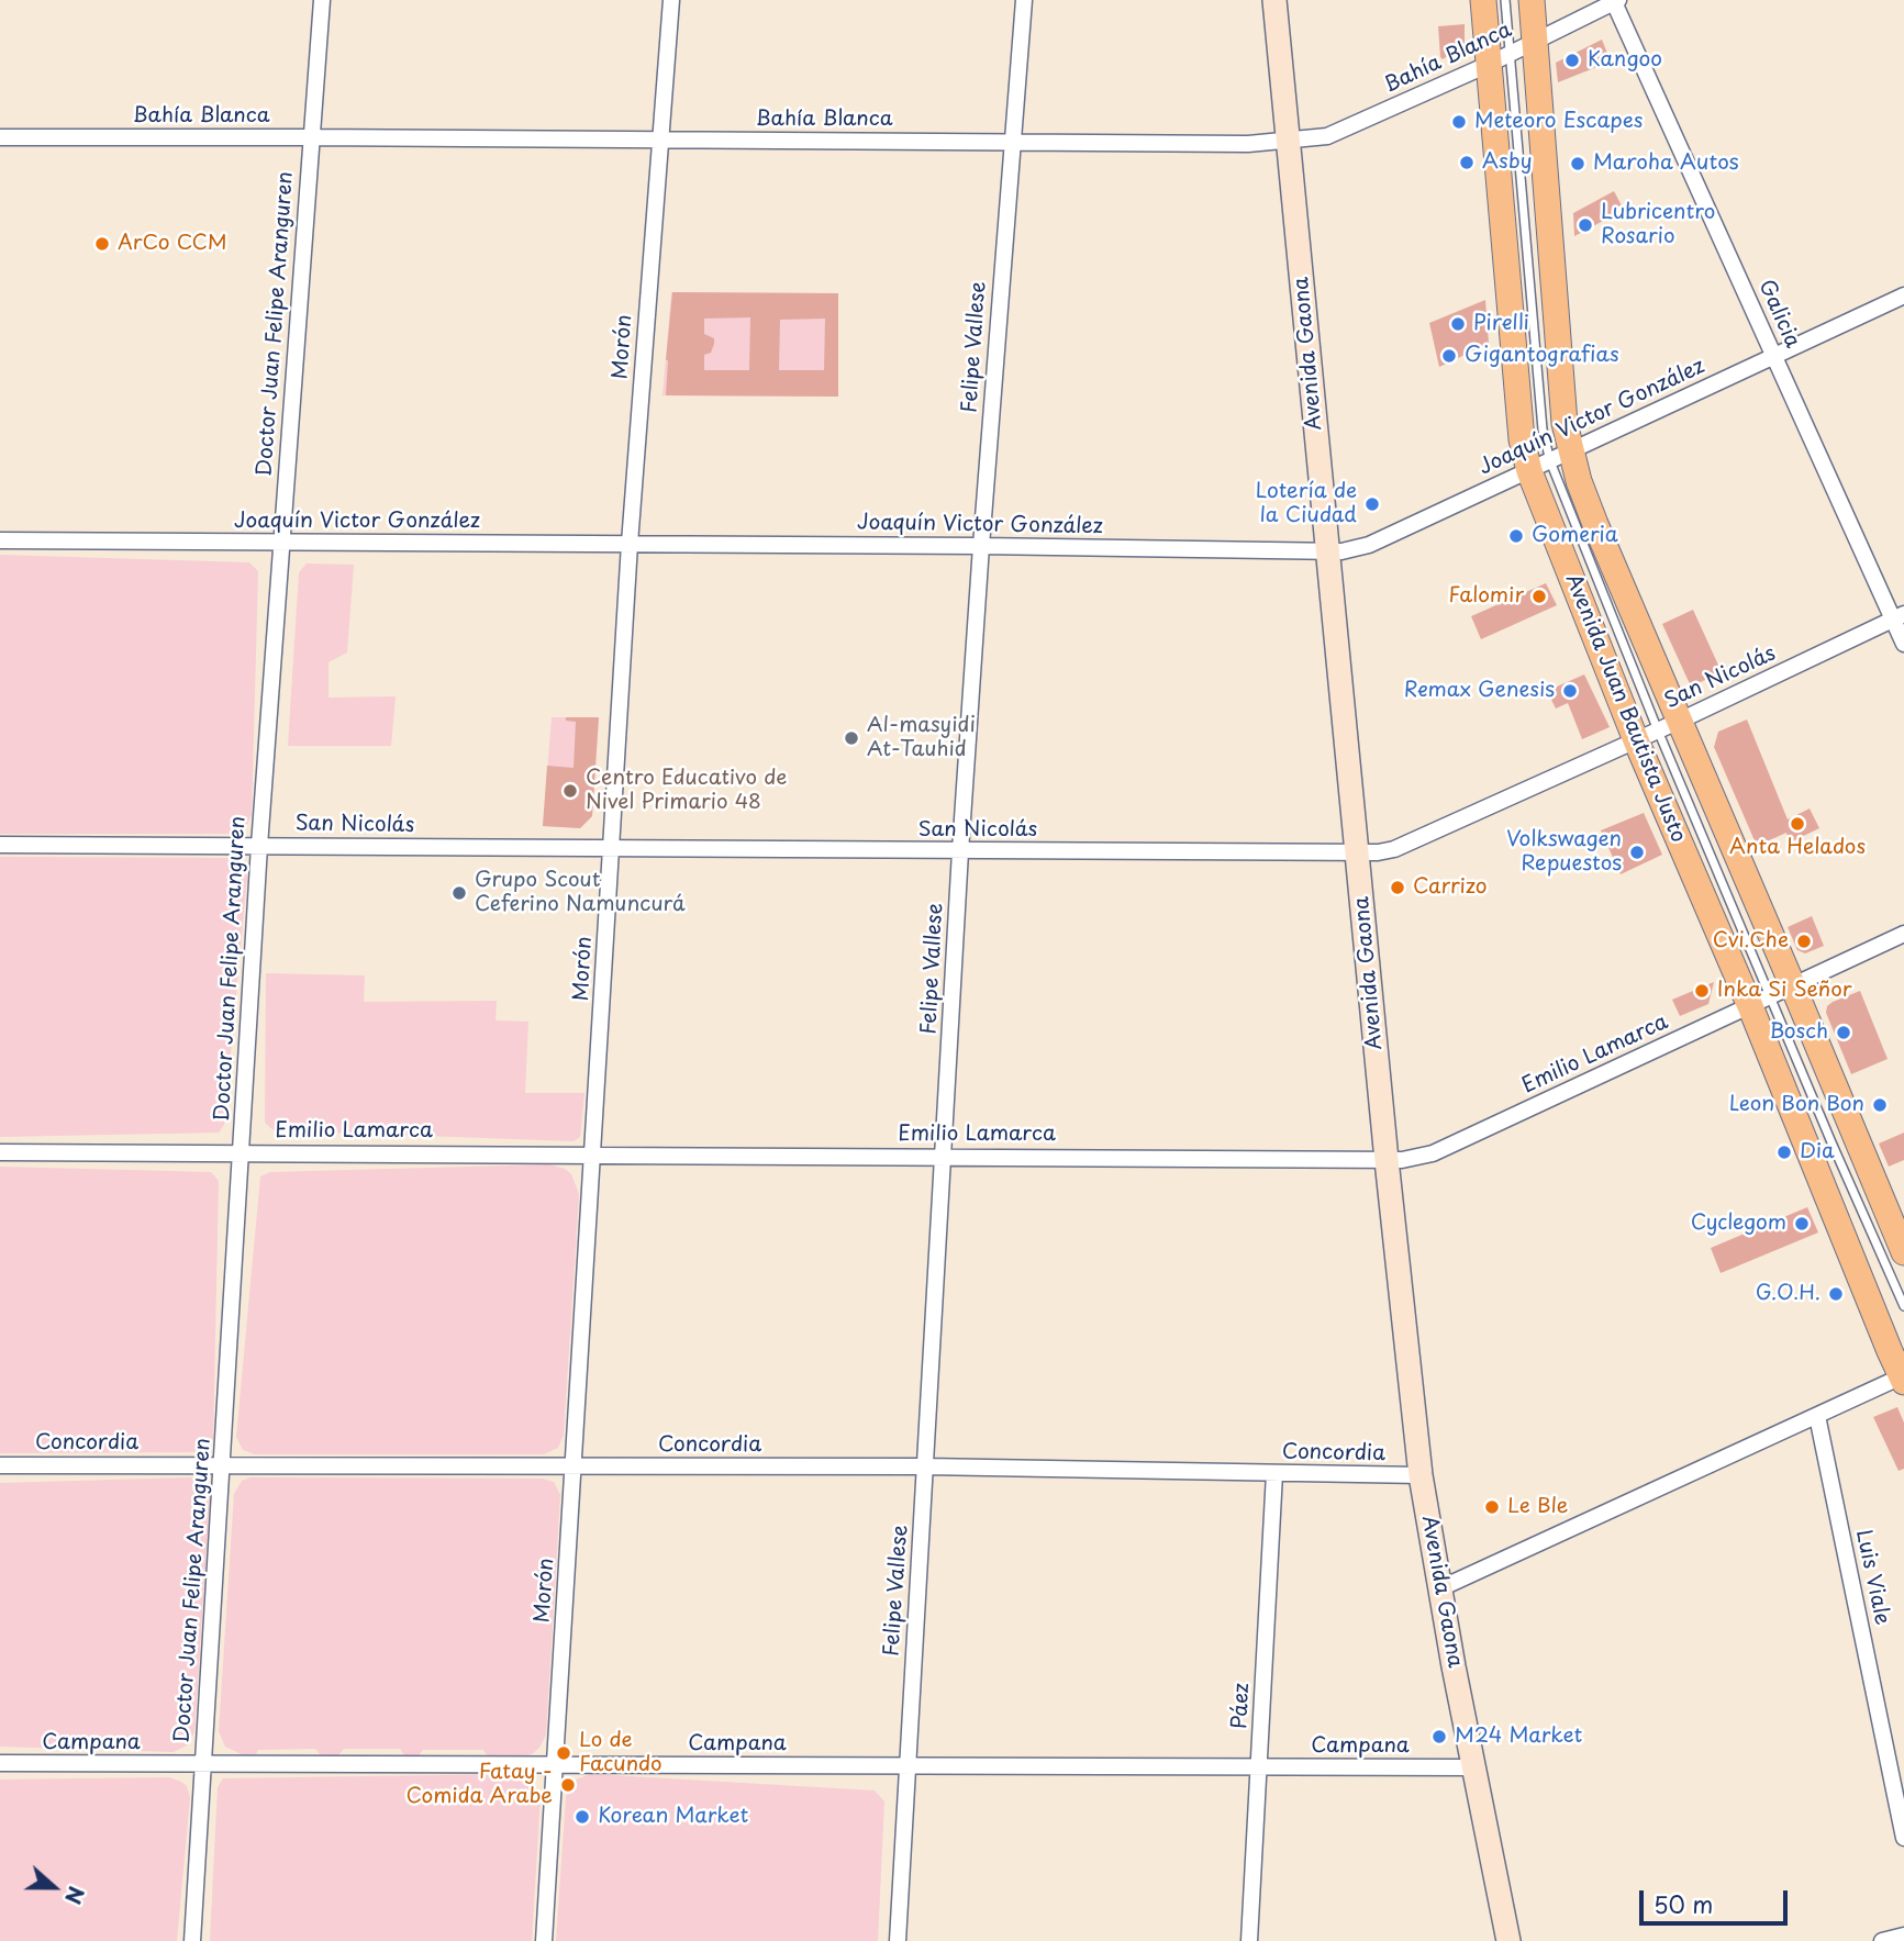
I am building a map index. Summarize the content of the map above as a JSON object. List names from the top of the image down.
{
  "streets": {
    "main road": ["Avenida Gaona", "Avenida Juan Bautista Justo"],
    "street": [
      "Bahía Blanca",
      "Galicia",
      "Doctor Juan Felipe Aranguren",
      "Morón",
      "Felipe Vallese",
      "Joaquín Victor González",
      "San Nicolás",
      "Emilio Lamarca",
      "Concordia",
      "Luis Viale",
      "Páez",
      "Campana"
    ]
  },
  "crossings": [
    ["Bahía Blanca", "Galicia"],
    ["Bahía Blanca", "Doctor Juan Felipe Aranguren"],
    ["Bahía Blanca", "Morón"],
    ["Bahía Blanca", "Felipe Vallese"],
    ["Bahía Blanca", "Avenida Gaona"],
    ["Bahía Blanca", "Avenida Juan Bautista Justo"],
    ["Galicia", "Joaquín Victor González"],
    ["Galicia", "San Nicolás"],
    ["Doctor Juan Felipe Aranguren", "Joaquín Victor González"],
    ["Doctor Juan Felipe Aranguren", "San Nicolás"],
    ["Doctor Juan Felipe Aranguren", "Emilio Lamarca"],
    ["Doctor Juan Felipe Aranguren", "Concordia"],
    ["Doctor Juan Felipe Aranguren", "Campana"],
    ["Morón", "Joaquín Victor González"],
    ["Morón", "San Nicolás"],
    ["Morón", "Emilio Lamarca"],
    ["Morón", "Concordia"],
    ["Morón", "Campana"],
    ["Felipe Vallese", "Joaquín Victor González"],
    ["Felipe Vallese", "San Nicolás"],
    ["Felipe Vallese", "Emilio Lamarca"],
    ["Felipe Vallese", "Concordia"],
    ["Felipe Vallese", "Campana"],
    ["Avenida Gaona", "Joaquín Victor González"],
    ["Avenida Gaona", "San Nicolás"],
    ["Avenida Gaona", "Emilio Lamarca"],
    ["Avenida Gaona", "Concordia"],
    ["Avenida Gaona", "Campana"],
    ["Joaquín Victor González", "Avenida Juan Bautista Justo"],
    ["San Nicolás", "Avenida Juan Bautista Justo"],
    ["Avenida Juan Bautista Justo", "Emilio Lamarca"],
    ["Concordia", "Páez"],
    ["Páez", "Campana"]
  ],
  "places": [
    "Kangoo",
    "Meteoro Escapes",
    "Asby",
    "Maroha Autos",
    "Lubricentro Rosario",
    "ArCo CCM",
    "Pirelli",
    "Gigantografias",
    "Lotería de la Ciudad",
    "Gomeria",
    "Falomir",
    "Remax Genesis",
    "Al-masyidi At-Tauhid",
    "Centro Educativo de Nivel Primario 48",
    "Anta Helados",
    "Volkswagen Repuestos",
    "Carrizo",
    "Grupo Scout Ceferino Namuncurá",
    "Cvi.Che",
    "Inka Si Señor",
    "Bosch",
    "Leon Bon Bon",
    "Dia",
    "Cyclegom",
    "G.O.H.",
    "Le Ble",
    "M24 Market",
    "Lo de Facundo",
    "Fatay - Comida Arabe",
    "Korean Market"
  ],
  "scale_bar": "50 m",
  "north": "right"
}
